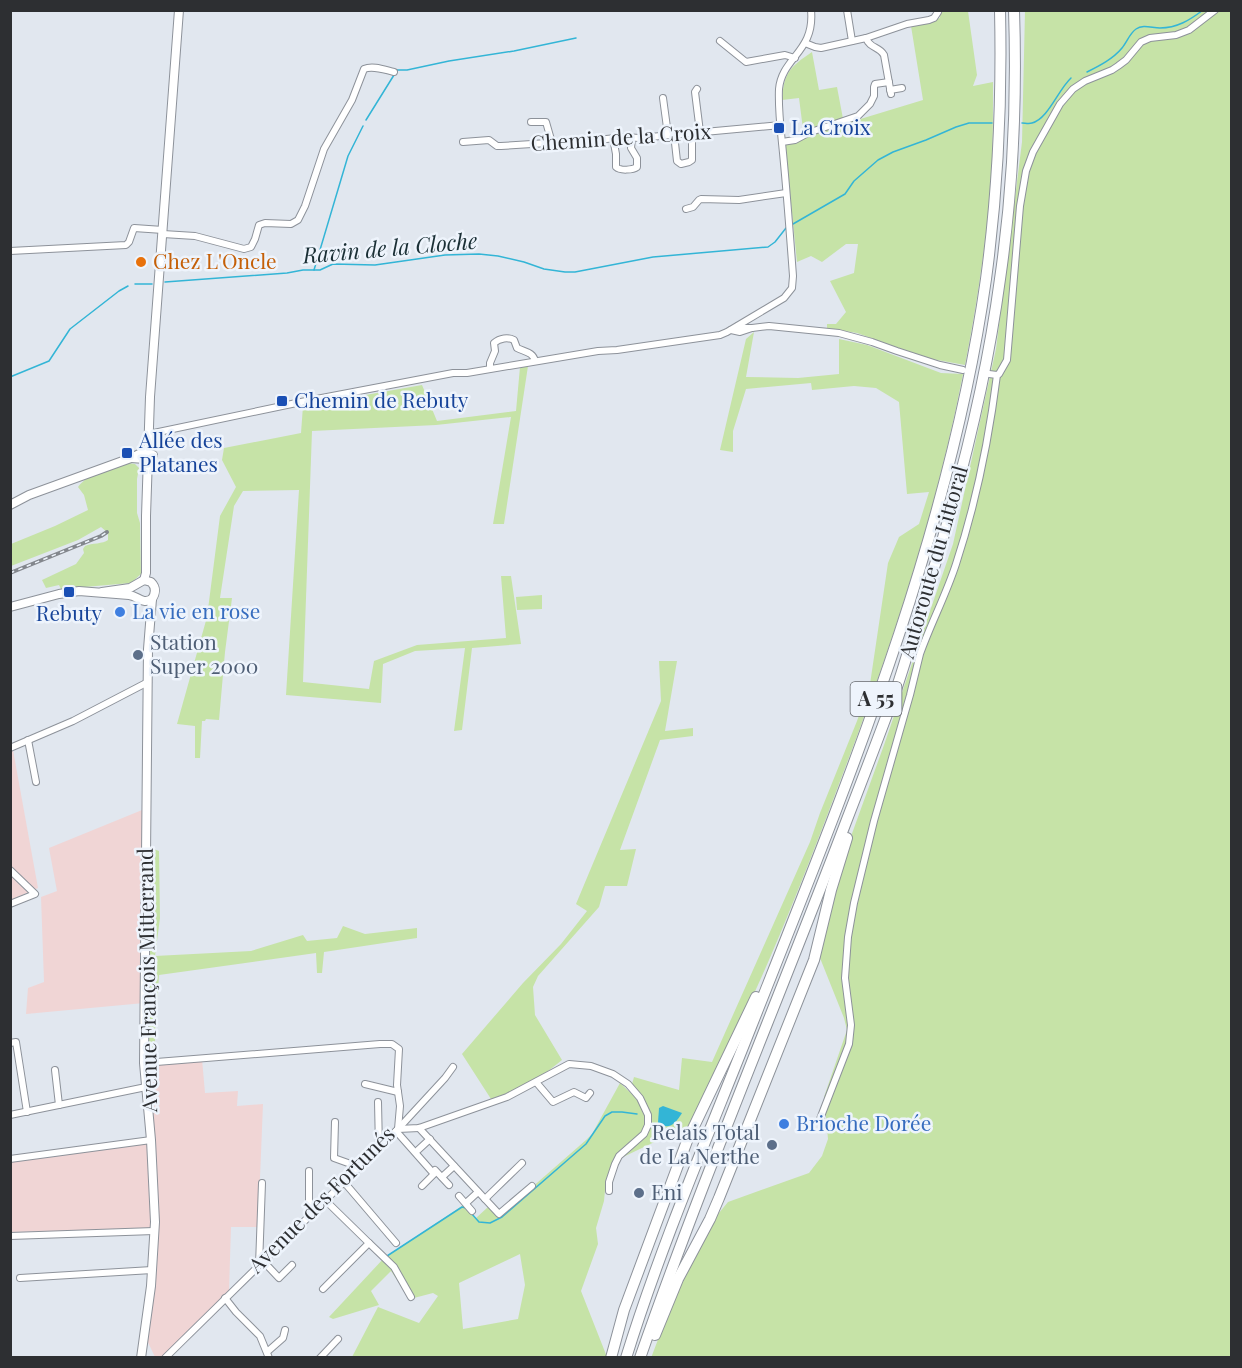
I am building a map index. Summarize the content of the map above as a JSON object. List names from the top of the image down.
{
  "streets": {
    "highway": ["Autoroute du Littoral", "A 55"],
    "main road": ["Avenue François Mitterrand"],
    "street": ["Chemin de la Croix", "Avenue des Fortunés"]
  },
  "crossings": [
    ["Avenue François Mitterrand", "Avenue des Fortunés"]
  ],
  "water": ["Ravin de la Cloche"],
  "places": {
    "transit": [
      "La Croix",
      "Chemin de Rebuty",
      "Allée des Platanes",
      "Rebuty"
    ],
    "other": [
      "Chez L'Oncle",
      "La vie en rose",
      "Station Super 2000",
      "Brioche Dorée",
      "Relais Total de La Nerthe",
      "Eni"
    ]
  }
}
